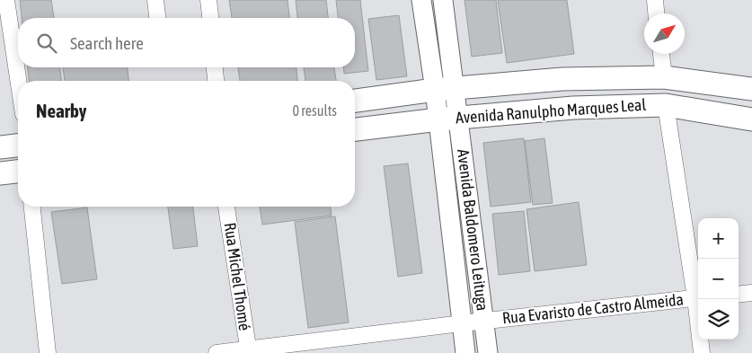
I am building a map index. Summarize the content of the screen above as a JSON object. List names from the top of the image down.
{
  "streets": {
    "highway": ["Avenida Ranulpho Marques Leal"],
    "main road": ["Avenida Baldomero Leituga"],
    "street": ["Rua Michel Thomé", "Rua Evaristo de Castro Almeida"]
  },
  "crossings": [
    ["Avenida Ranulpho Marques Leal", "Avenida Baldomero Leituga"],
    ["Avenida Baldomero Leituga", "Rua Evaristo de Castro Almeida"],
    ["Rua Michel Thomé", "Rua Evaristo de Castro Almeida"]
  ],
  "north": "top right",
  "page": {
    "search": "Search here",
    "heading": ["Nearby", "0 results"],
    "map_buttons": ["+", "−"]
  }
}
